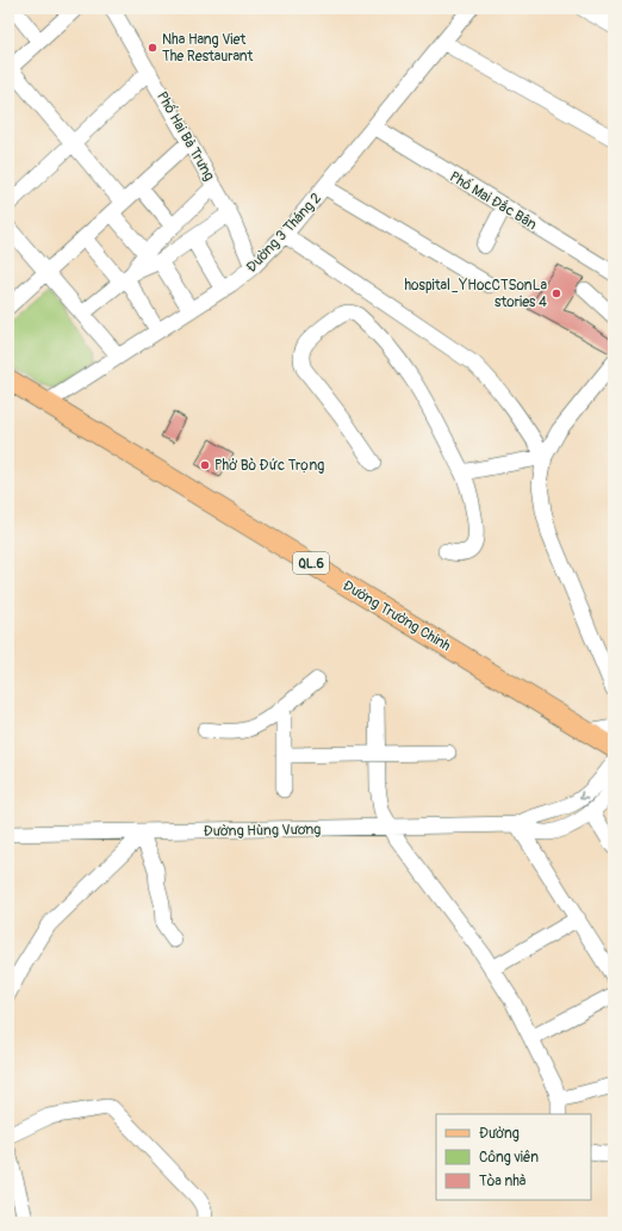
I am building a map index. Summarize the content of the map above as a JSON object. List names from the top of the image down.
{
  "streets": {
    "main road": ["QL.6", "Đường Trường Chinh"],
    "street": [
      "Phố Hai Bà Trưng",
      "Phố Mai Đắc Bân",
      "Đường 3 Tháng 2",
      "Đường Hùng Vương"
    ]
  },
  "crossings": [
    ["Phố Hai Bà Trưng", "Đường 3 Tháng 2"],
    ["Phố Mai Đắc Bân", "Đường 3 Tháng 2"],
    ["Đường 3 Tháng 2", "Đường Trường Chinh"]
  ],
  "places": ["Nha Hang Viet The Restaurant", "hospital_YHocCTSonLa stories 4", "Phở Bò Đức Trọng"],
  "legend": ["Đường", "Công viên", "Tòa nhà"]
}
